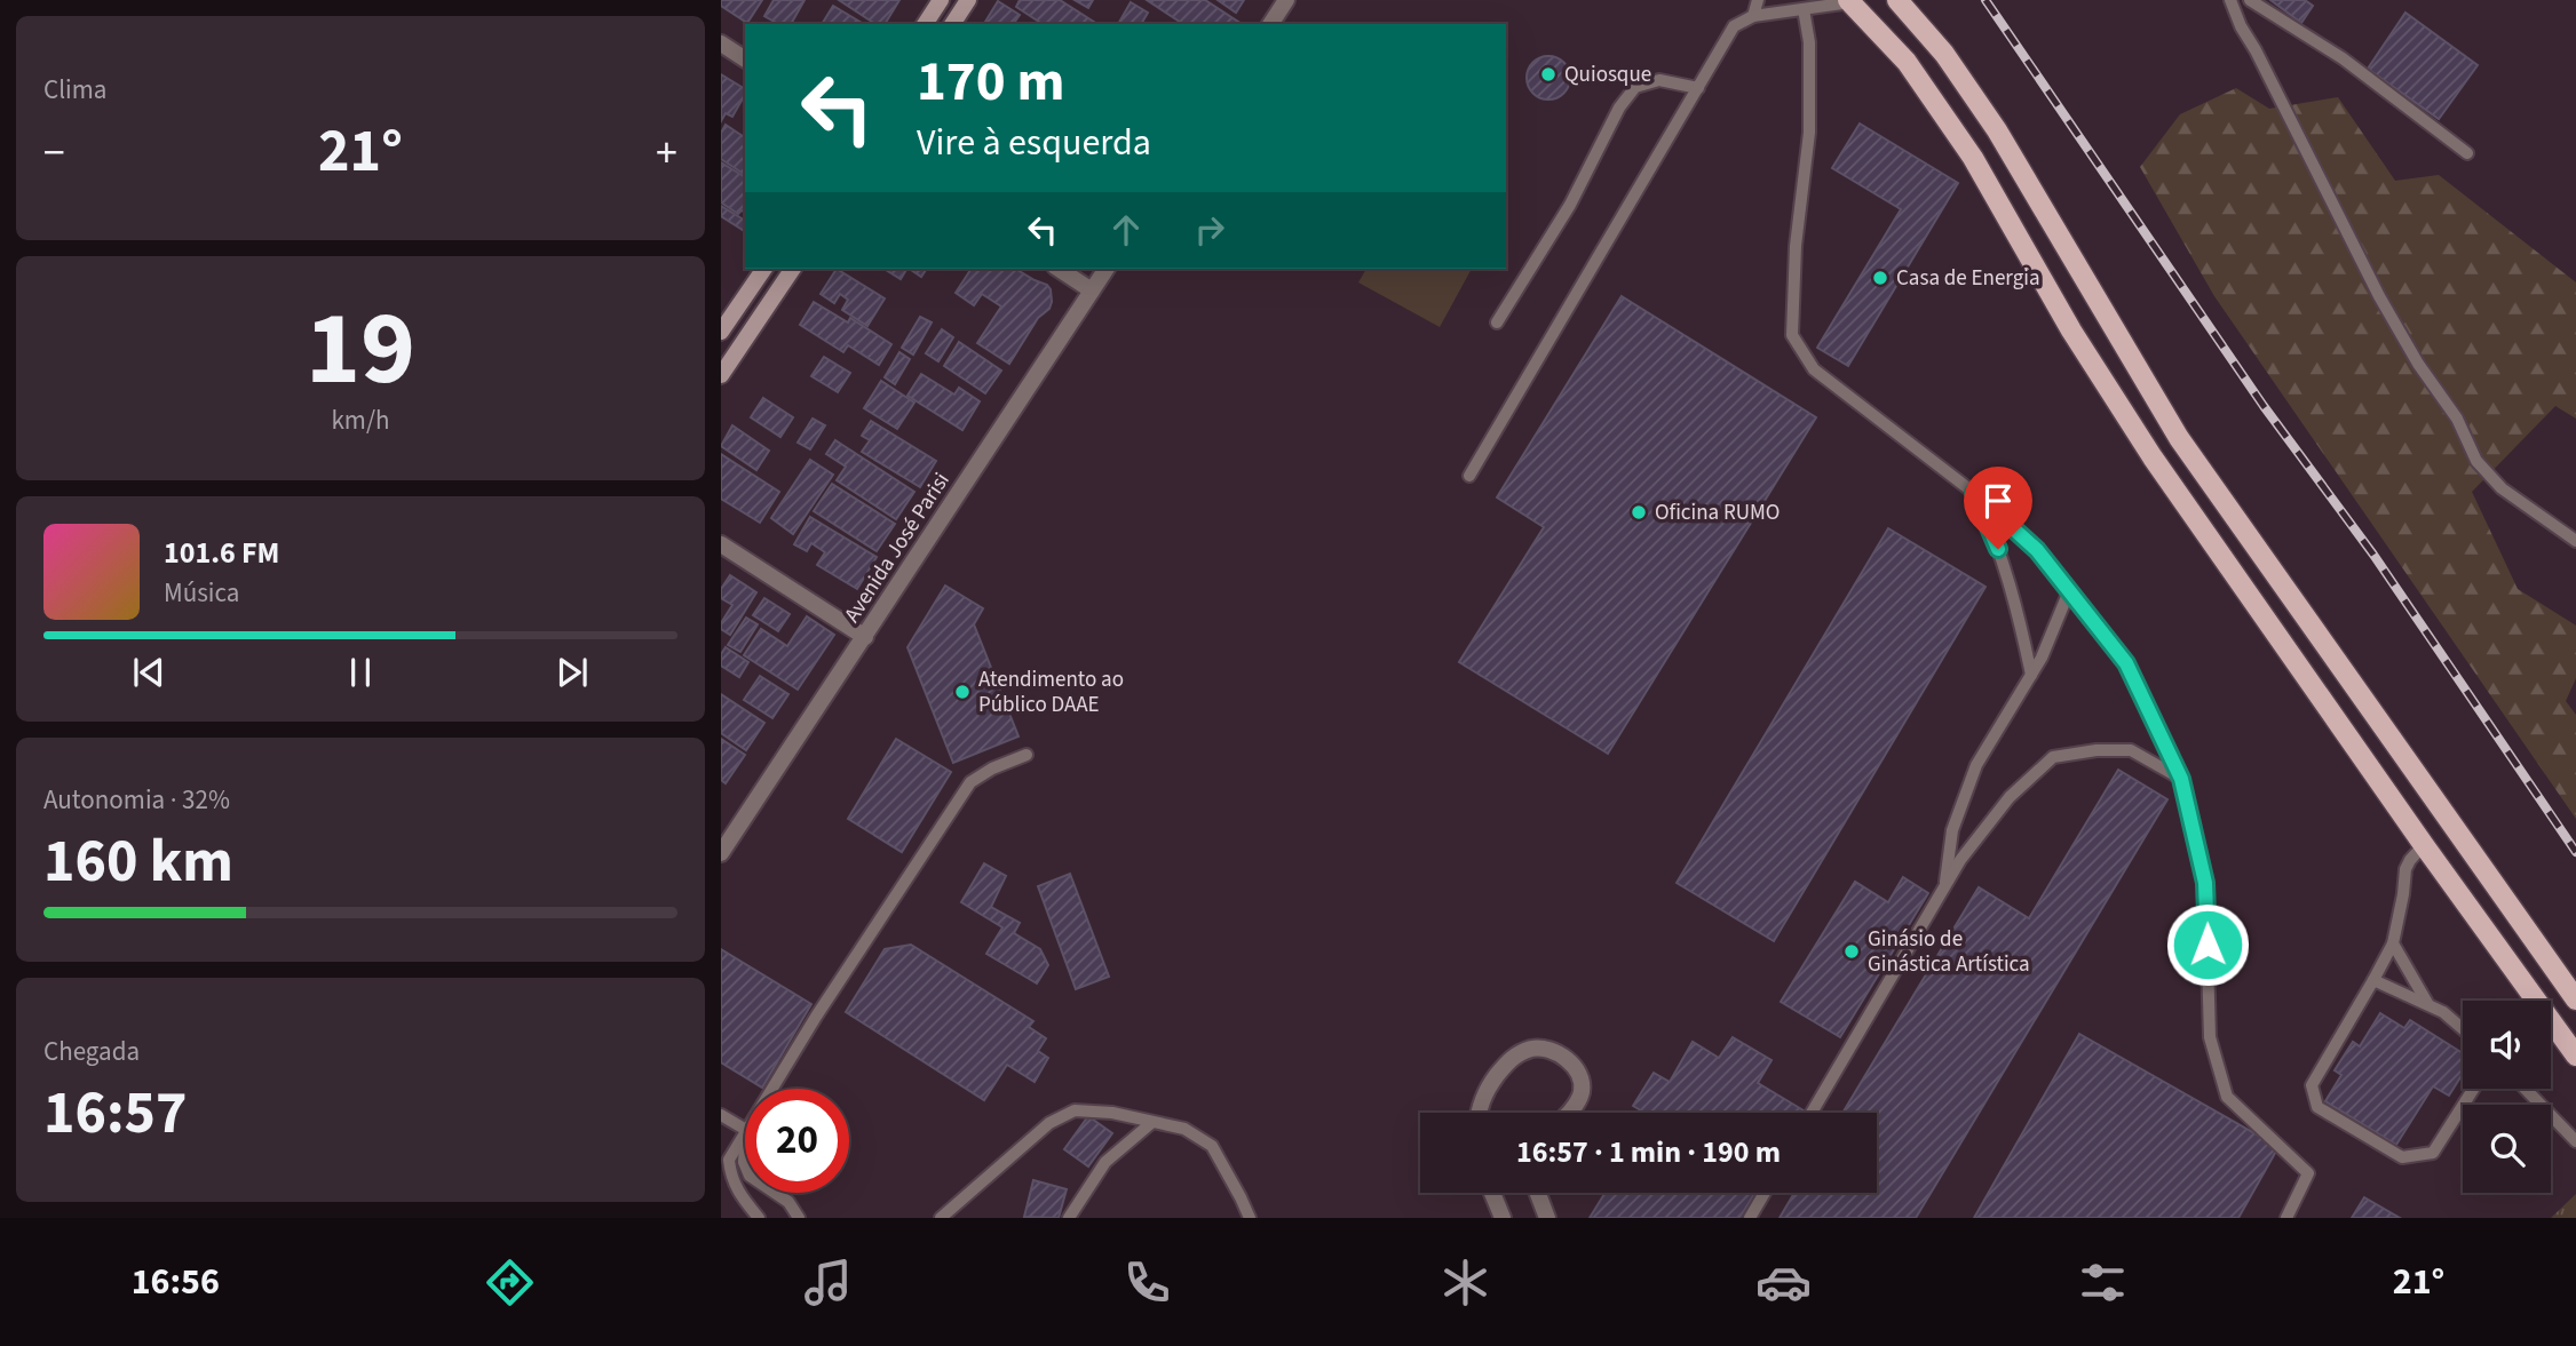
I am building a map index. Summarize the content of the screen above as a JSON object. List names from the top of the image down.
{
  "streets": {
    "street": ["Avenida José Parisi"]
  },
  "places": [
    "Quiosque",
    "Casa de Energia",
    "Oficina RUMO",
    "Atendimento ao Público DAAE",
    "Ginásio de Ginástica Artística"
  ],
  "page": {
    "tile": [
      "Clima",
      ["19", "km/h"],
      ["Autonomia · 32%", "160 km"],
      ["Chegada", "16:57"]
    ],
    "turn": ["170 m", "Vire à esquerda"],
    "heat": ["−", "21°", "+"],
    "song": ["101.6 FM", "Música"],
    "limit": "20",
    "trip": "16:57 · 1 min · 190 m",
    "tabs": ["16:56", "21°"]
  }
}
